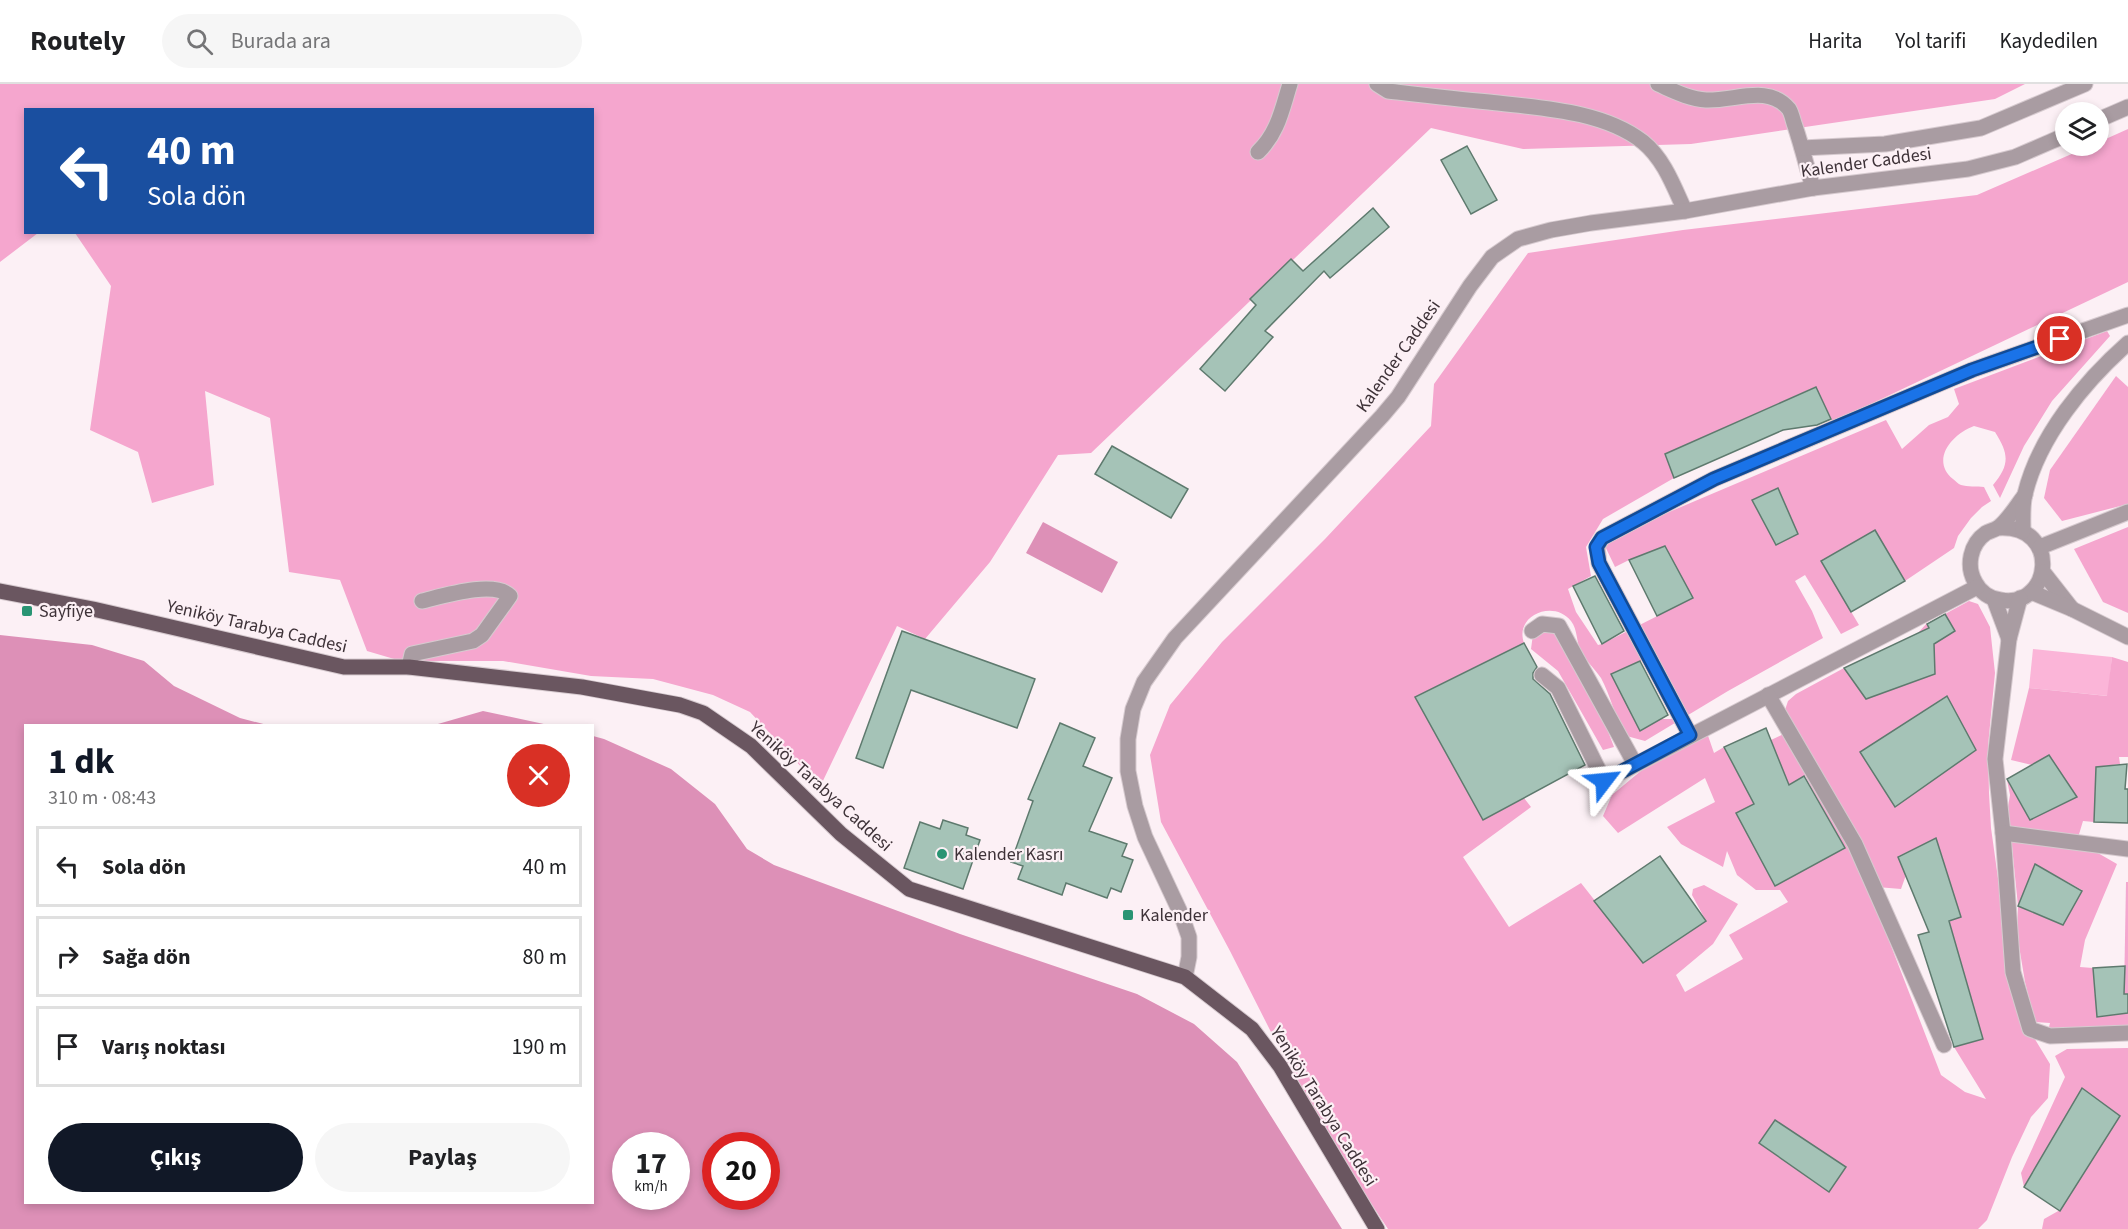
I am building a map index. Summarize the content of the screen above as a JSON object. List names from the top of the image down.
{
  "streets": {
    "main road": ["Yeniköy Tarabya Caddesi"],
    "street": ["Kalender Caddesi"]
  },
  "crossings": [
    ["Kalender Caddesi", "Yeniköy Tarabya Caddesi"]
  ],
  "places": {
    "transit": ["Sayfiye", "Kalender"],
    "other": ["Kalender Kasrı"]
  },
  "page": {
    "header": "Routely",
    "search": "Burada ara",
    "nav": ["Harita", "Yol tarifi", "Kaydedilen"],
    "turn": ["40 m", "Sola dön"],
    "heading": ["1 dk", "310 m · 08:43"],
    "list": [
      {
        "name": "Sola dön",
        "value": "40 m"
      },
      {
        "name": "Sağa dön",
        "value": "80 m"
      },
      {
        "name": "Varış noktası",
        "value": "190 m"
      }
    ],
    "buttons": ["Çıkış", "Paylaş"],
    "speed": "17 km/h",
    "limit": "20"
  }
}
